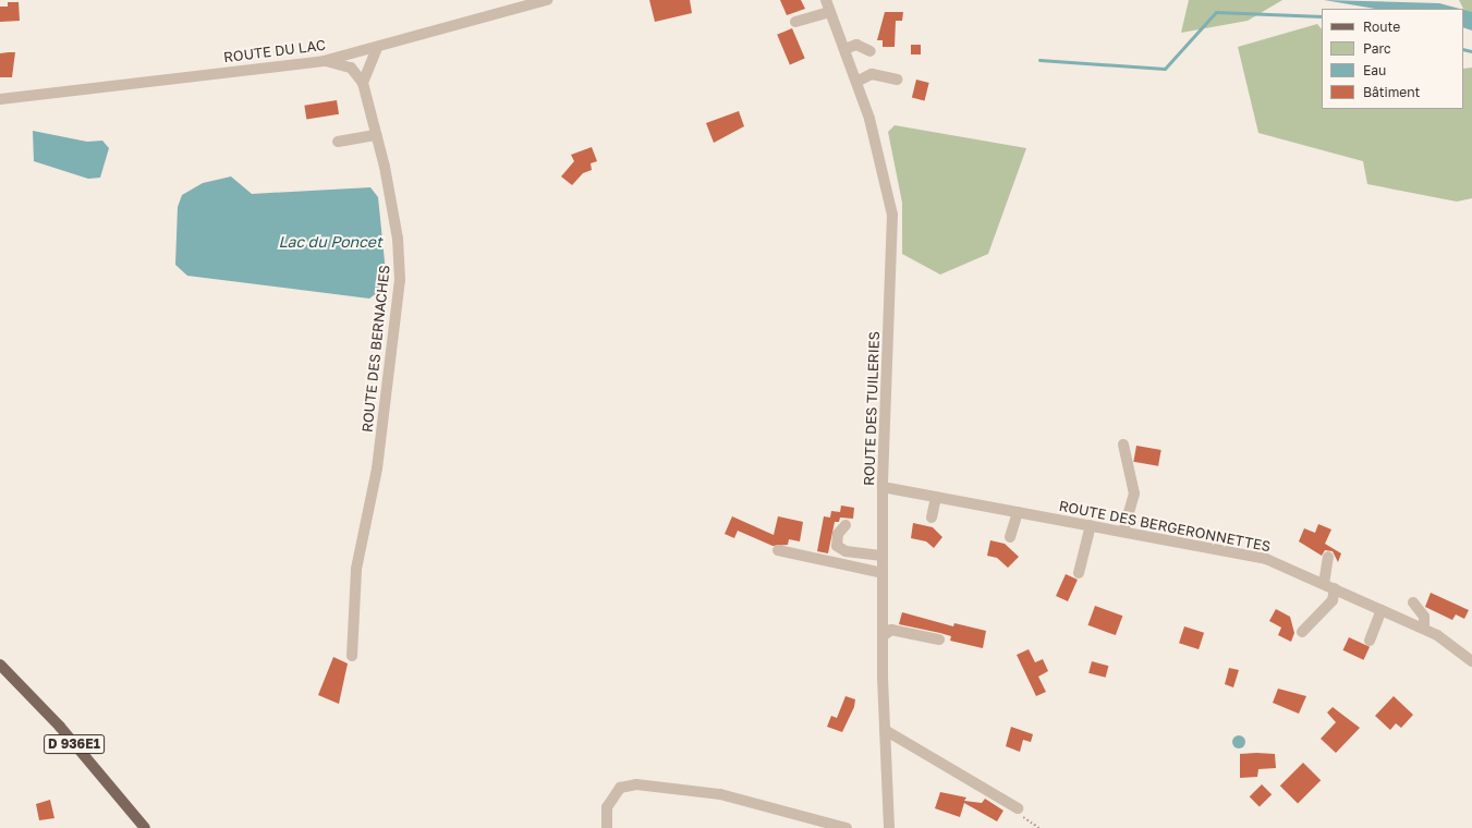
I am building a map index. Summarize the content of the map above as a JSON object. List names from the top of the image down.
{
  "streets": {
    "main road": ["D 936E1"],
    "street": [
      "ROUTE DU LAC",
      "ROUTE DES BERNACHES",
      "ROUTE DES TUILERIES",
      "ROUTE DES BERGERONNETTES"
    ]
  },
  "crossings": [
    ["ROUTE DES TUILERIES", "ROUTE DES BERGERONNETTES"]
  ],
  "water": ["Lac du Poncet"],
  "legend": [
    "Route",
    "Parc",
    "Eau",
    "Bâtiment"
  ]
}
